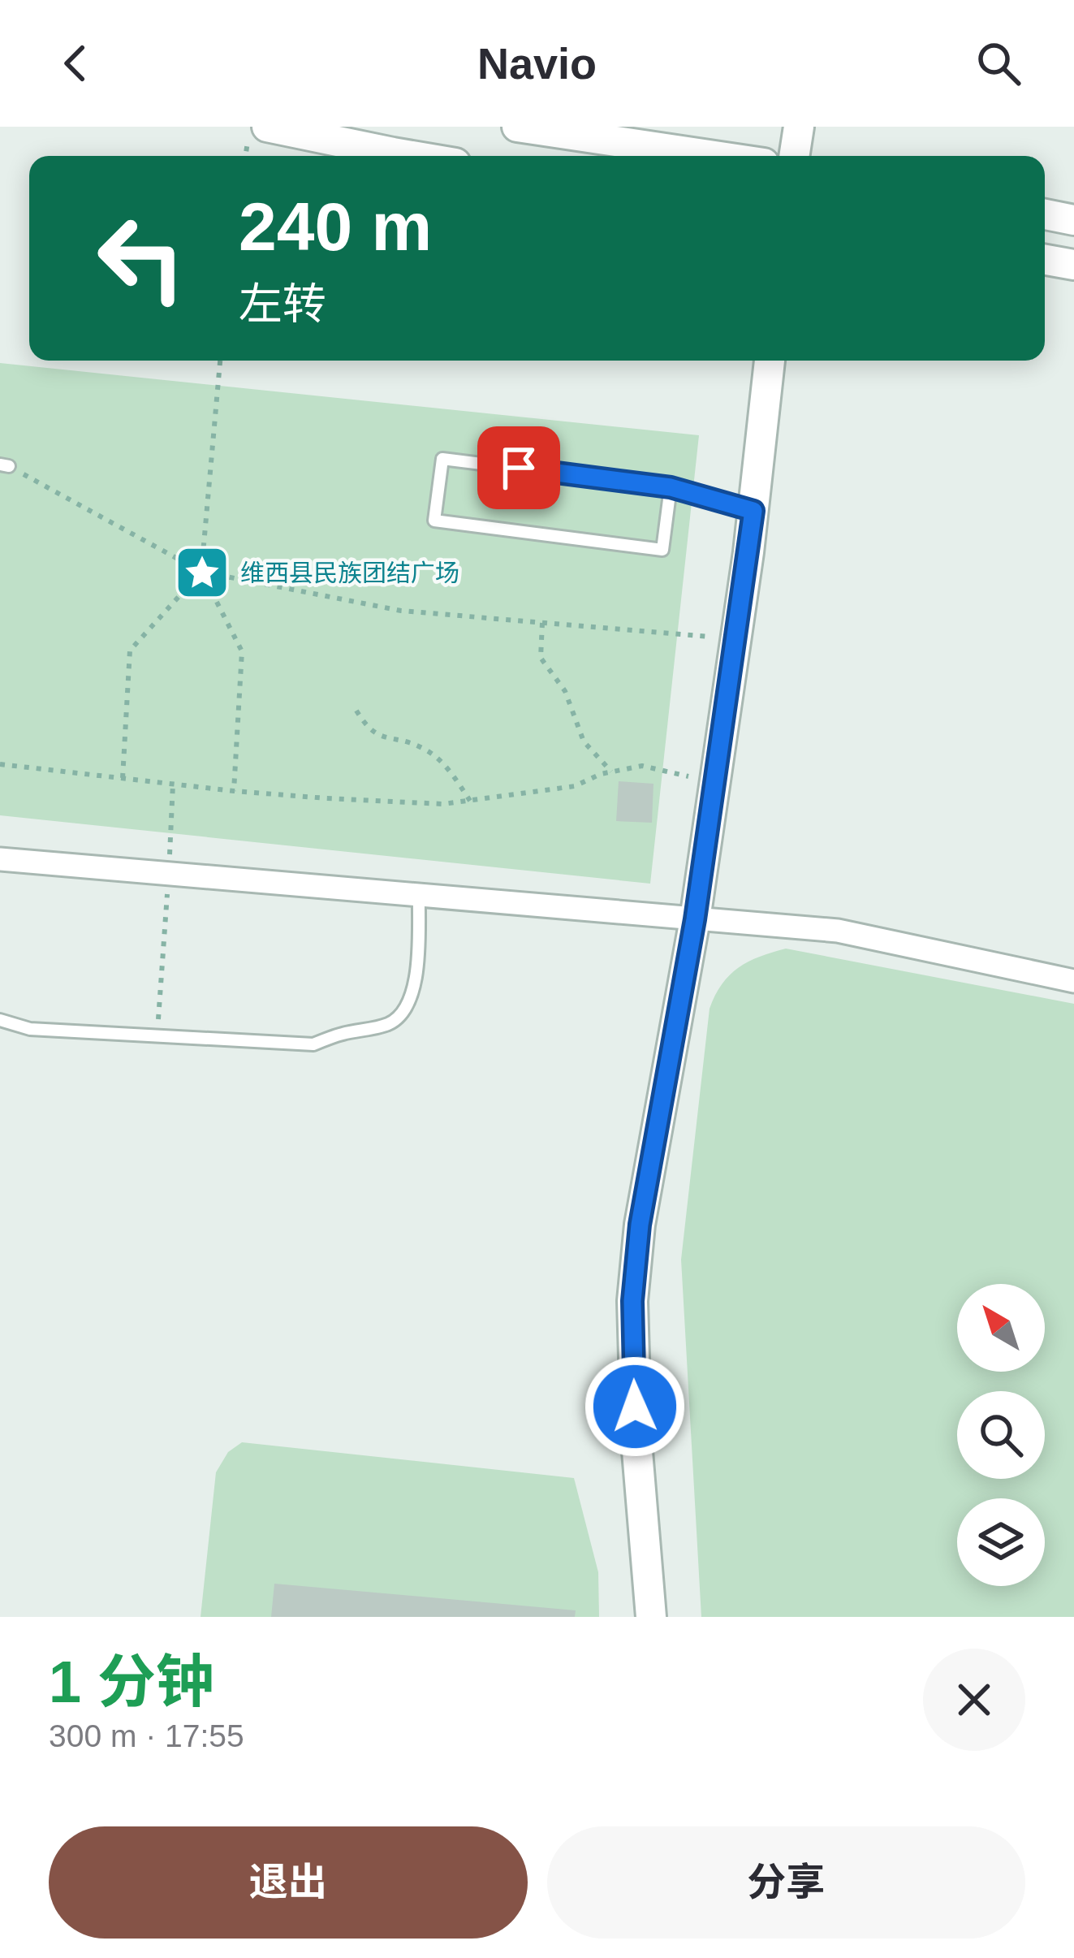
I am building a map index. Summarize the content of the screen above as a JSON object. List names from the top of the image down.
{
  "places": {
    "place": ["维西县民族团结广场"]
  },
  "north": "top left",
  "page": {
    "header": "Navio",
    "turn": ["240 m", "左转"],
    "heading": ["1 分钟", "300 m · 17:55"],
    "buttons": ["退出", "分享"]
  }
}
